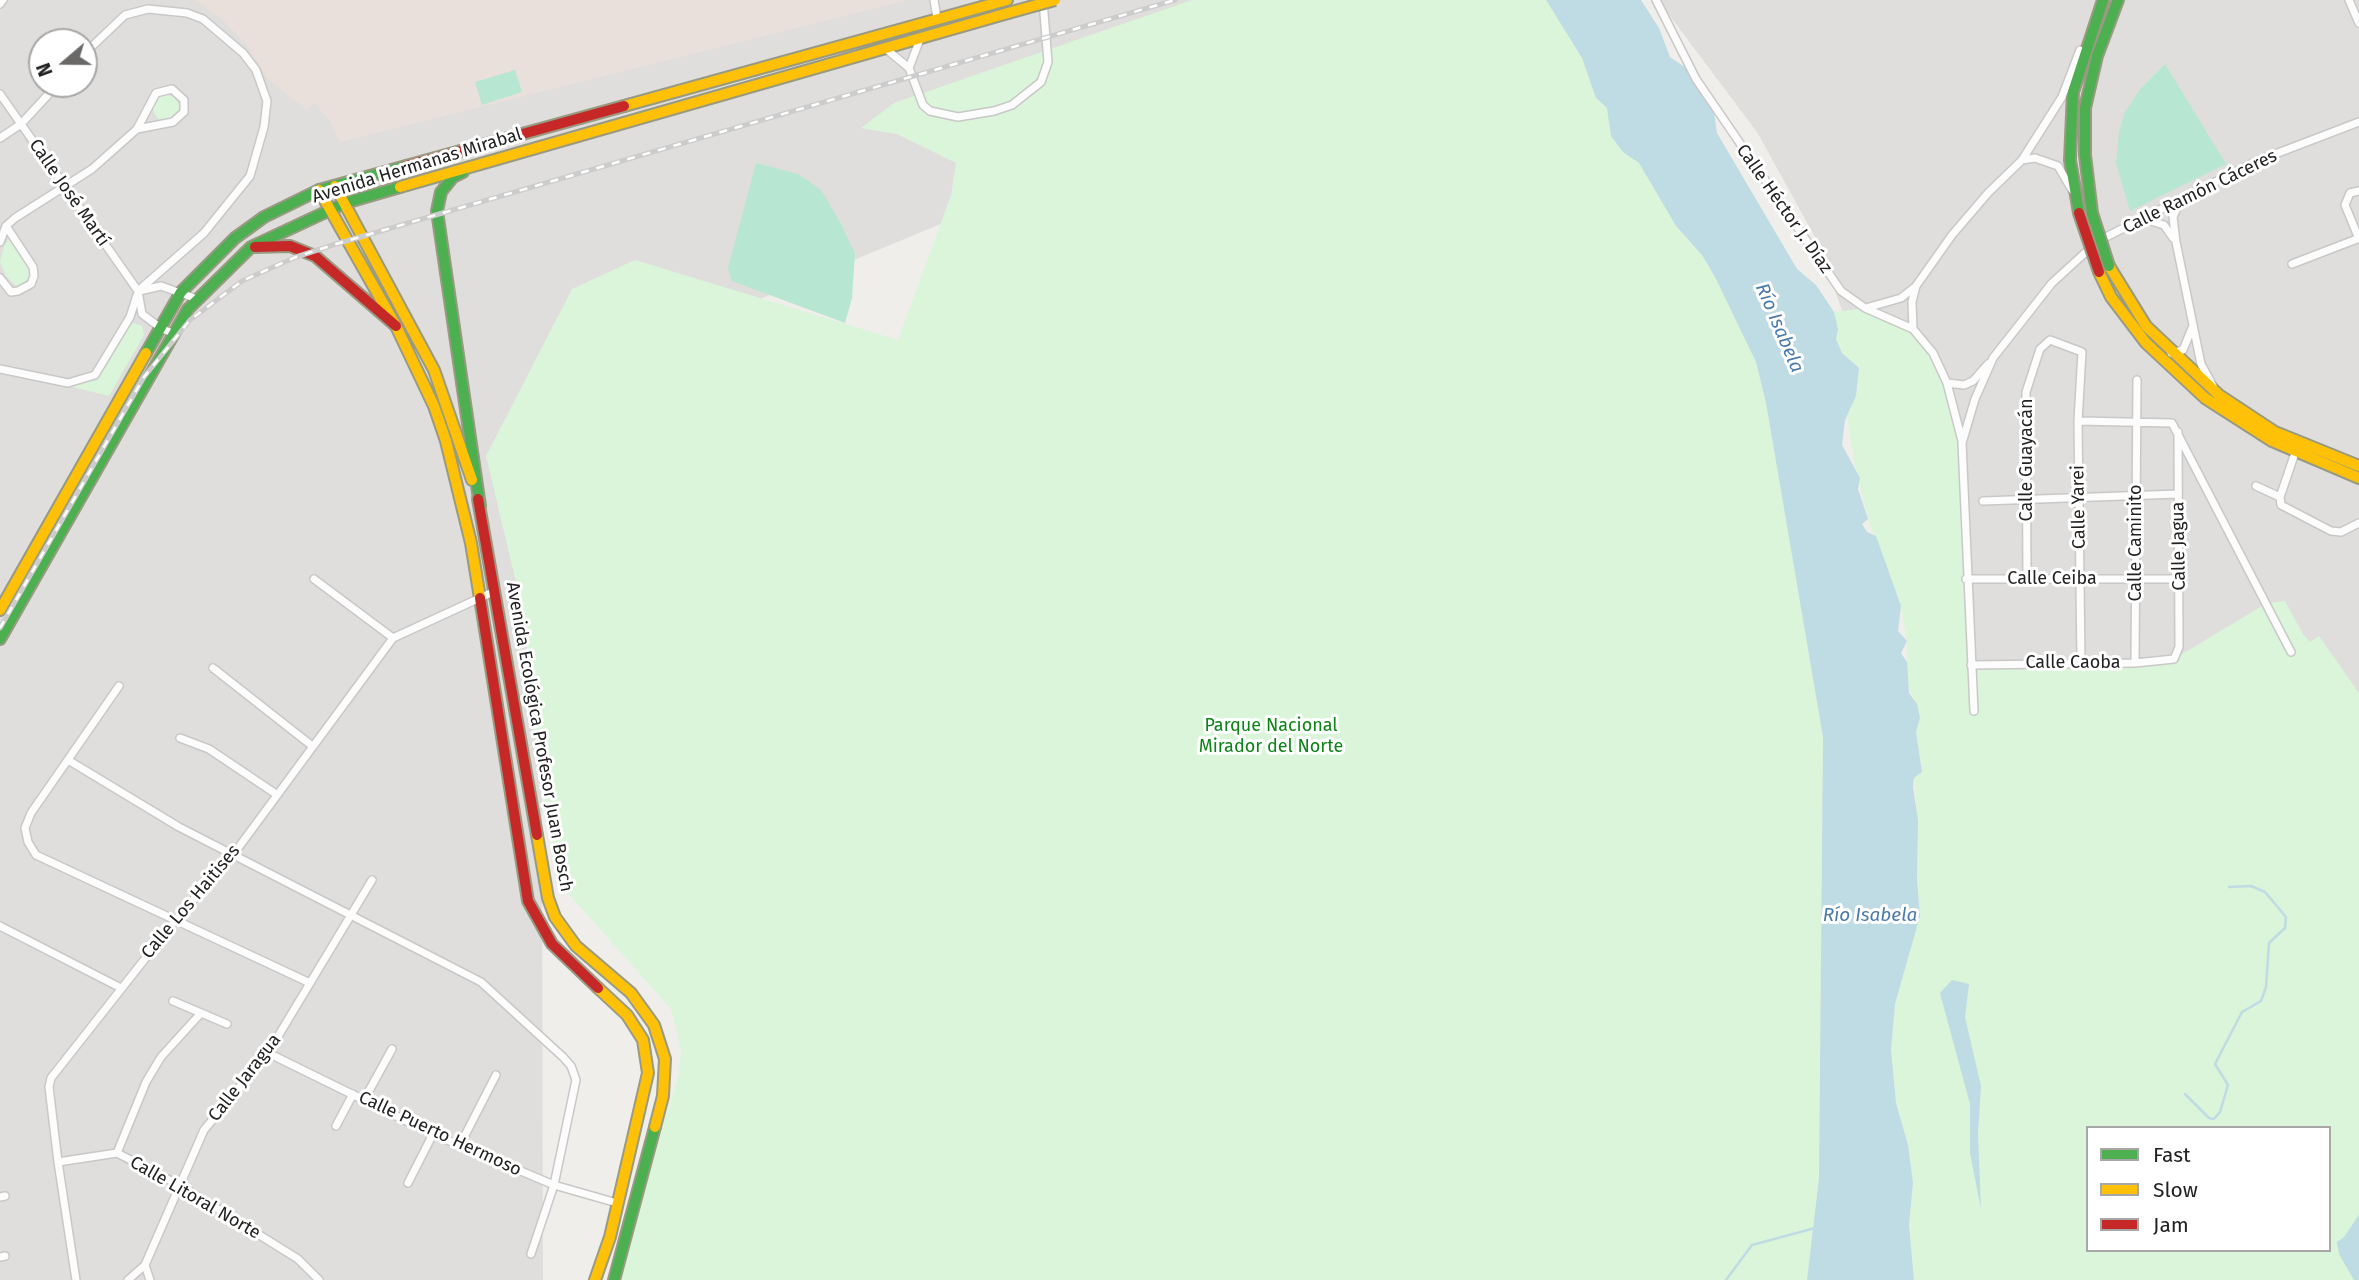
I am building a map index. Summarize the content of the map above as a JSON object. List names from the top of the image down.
{
  "streets": {
    "main road": ["Avenida Hermanas Mirabal", "Avenida Ecológica Profesor Juan Bosch"],
    "street": [
      "Calle Ramón Cáceres",
      "Calle José Martí",
      "Calle Héctor J. Díaz",
      "Calle Guayacán",
      "Calle Yarei",
      "Calle Caminito",
      "Calle Jagua",
      "Calle Ceiba",
      "Calle Caoba",
      "Calle Los Haitises",
      "Calle Jaragua",
      "Calle Puerto Hermoso",
      "Calle Litoral Norte"
    ]
  },
  "crossings": [
    ["Avenida Hermanas Mirabal", "Calle José Martí"],
    ["Avenida Hermanas Mirabal", "Avenida Ecológica Profesor Juan Bosch"],
    ["Calle Guayacán", "Calle Yarei"],
    ["Calle Guayacán", "Calle Ceiba"],
    ["Calle Yarei", "Calle Ceiba"],
    ["Calle Yarei", "Calle Caoba"],
    ["Calle Caminito", "Calle Ceiba"],
    ["Calle Caminito", "Calle Caoba"],
    ["Calle Jagua", "Calle Ceiba"],
    ["Calle Jagua", "Calle Caoba"],
    ["Avenida Ecológica Profesor Juan Bosch", "Calle Los Haitises"],
    ["Avenida Ecológica Profesor Juan Bosch", "Calle Puerto Hermoso"],
    ["Calle Los Haitises", "Calle Litoral Norte"],
    ["Calle Jaragua", "Calle Puerto Hermoso"],
    ["Calle Jaragua", "Calle Litoral Norte"]
  ],
  "water": ["Río Isabela"],
  "parks": ["Parque Nacional Mirador del Norte"],
  "legend": ["Fast", "Slow", "Jam"],
  "north": "left"
}
